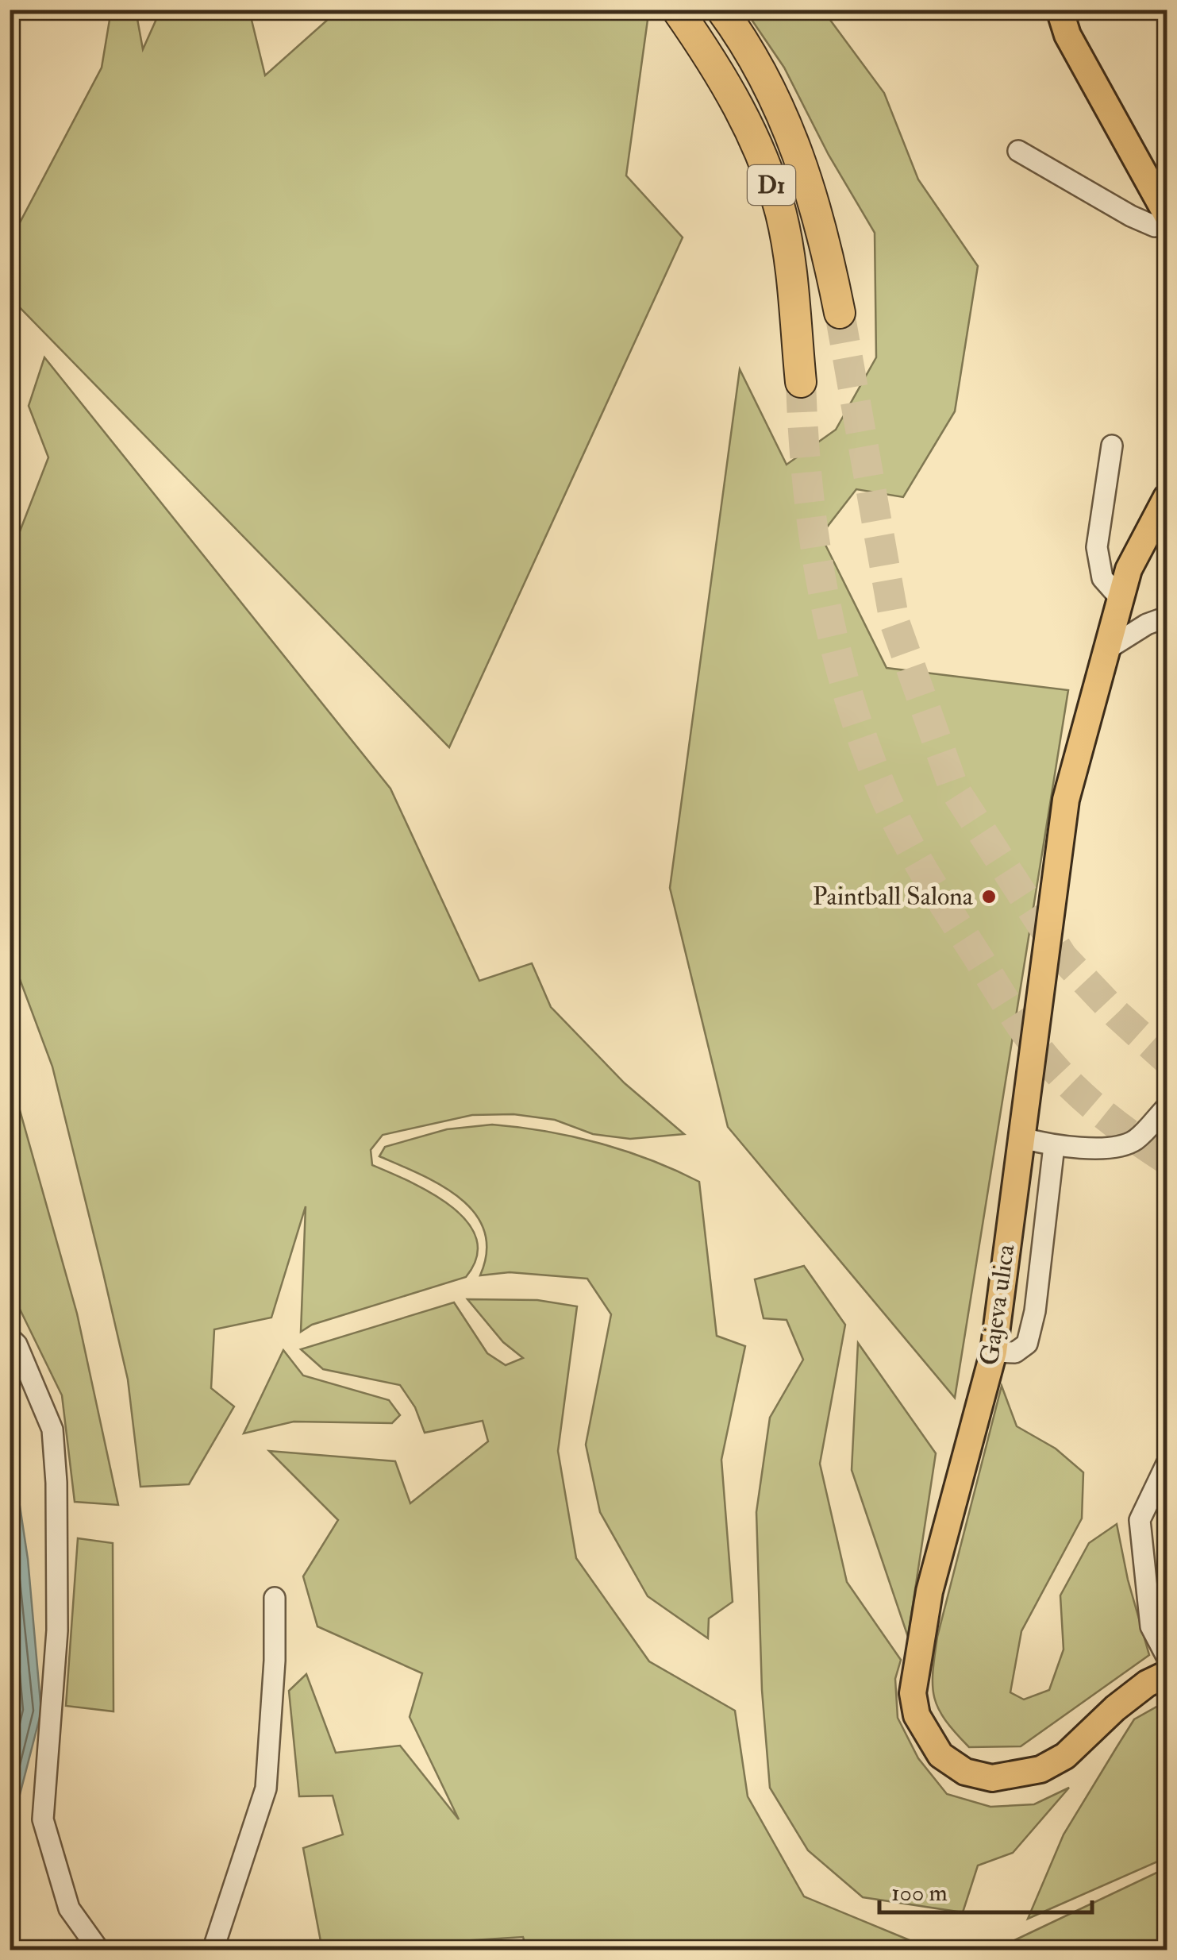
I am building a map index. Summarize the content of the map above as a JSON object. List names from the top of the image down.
{
  "streets": {
    "highway": ["D1"],
    "main road": ["Gajeva ulica"]
  },
  "places": ["Paintball Salona"],
  "scale_bar": "100 m"
}
